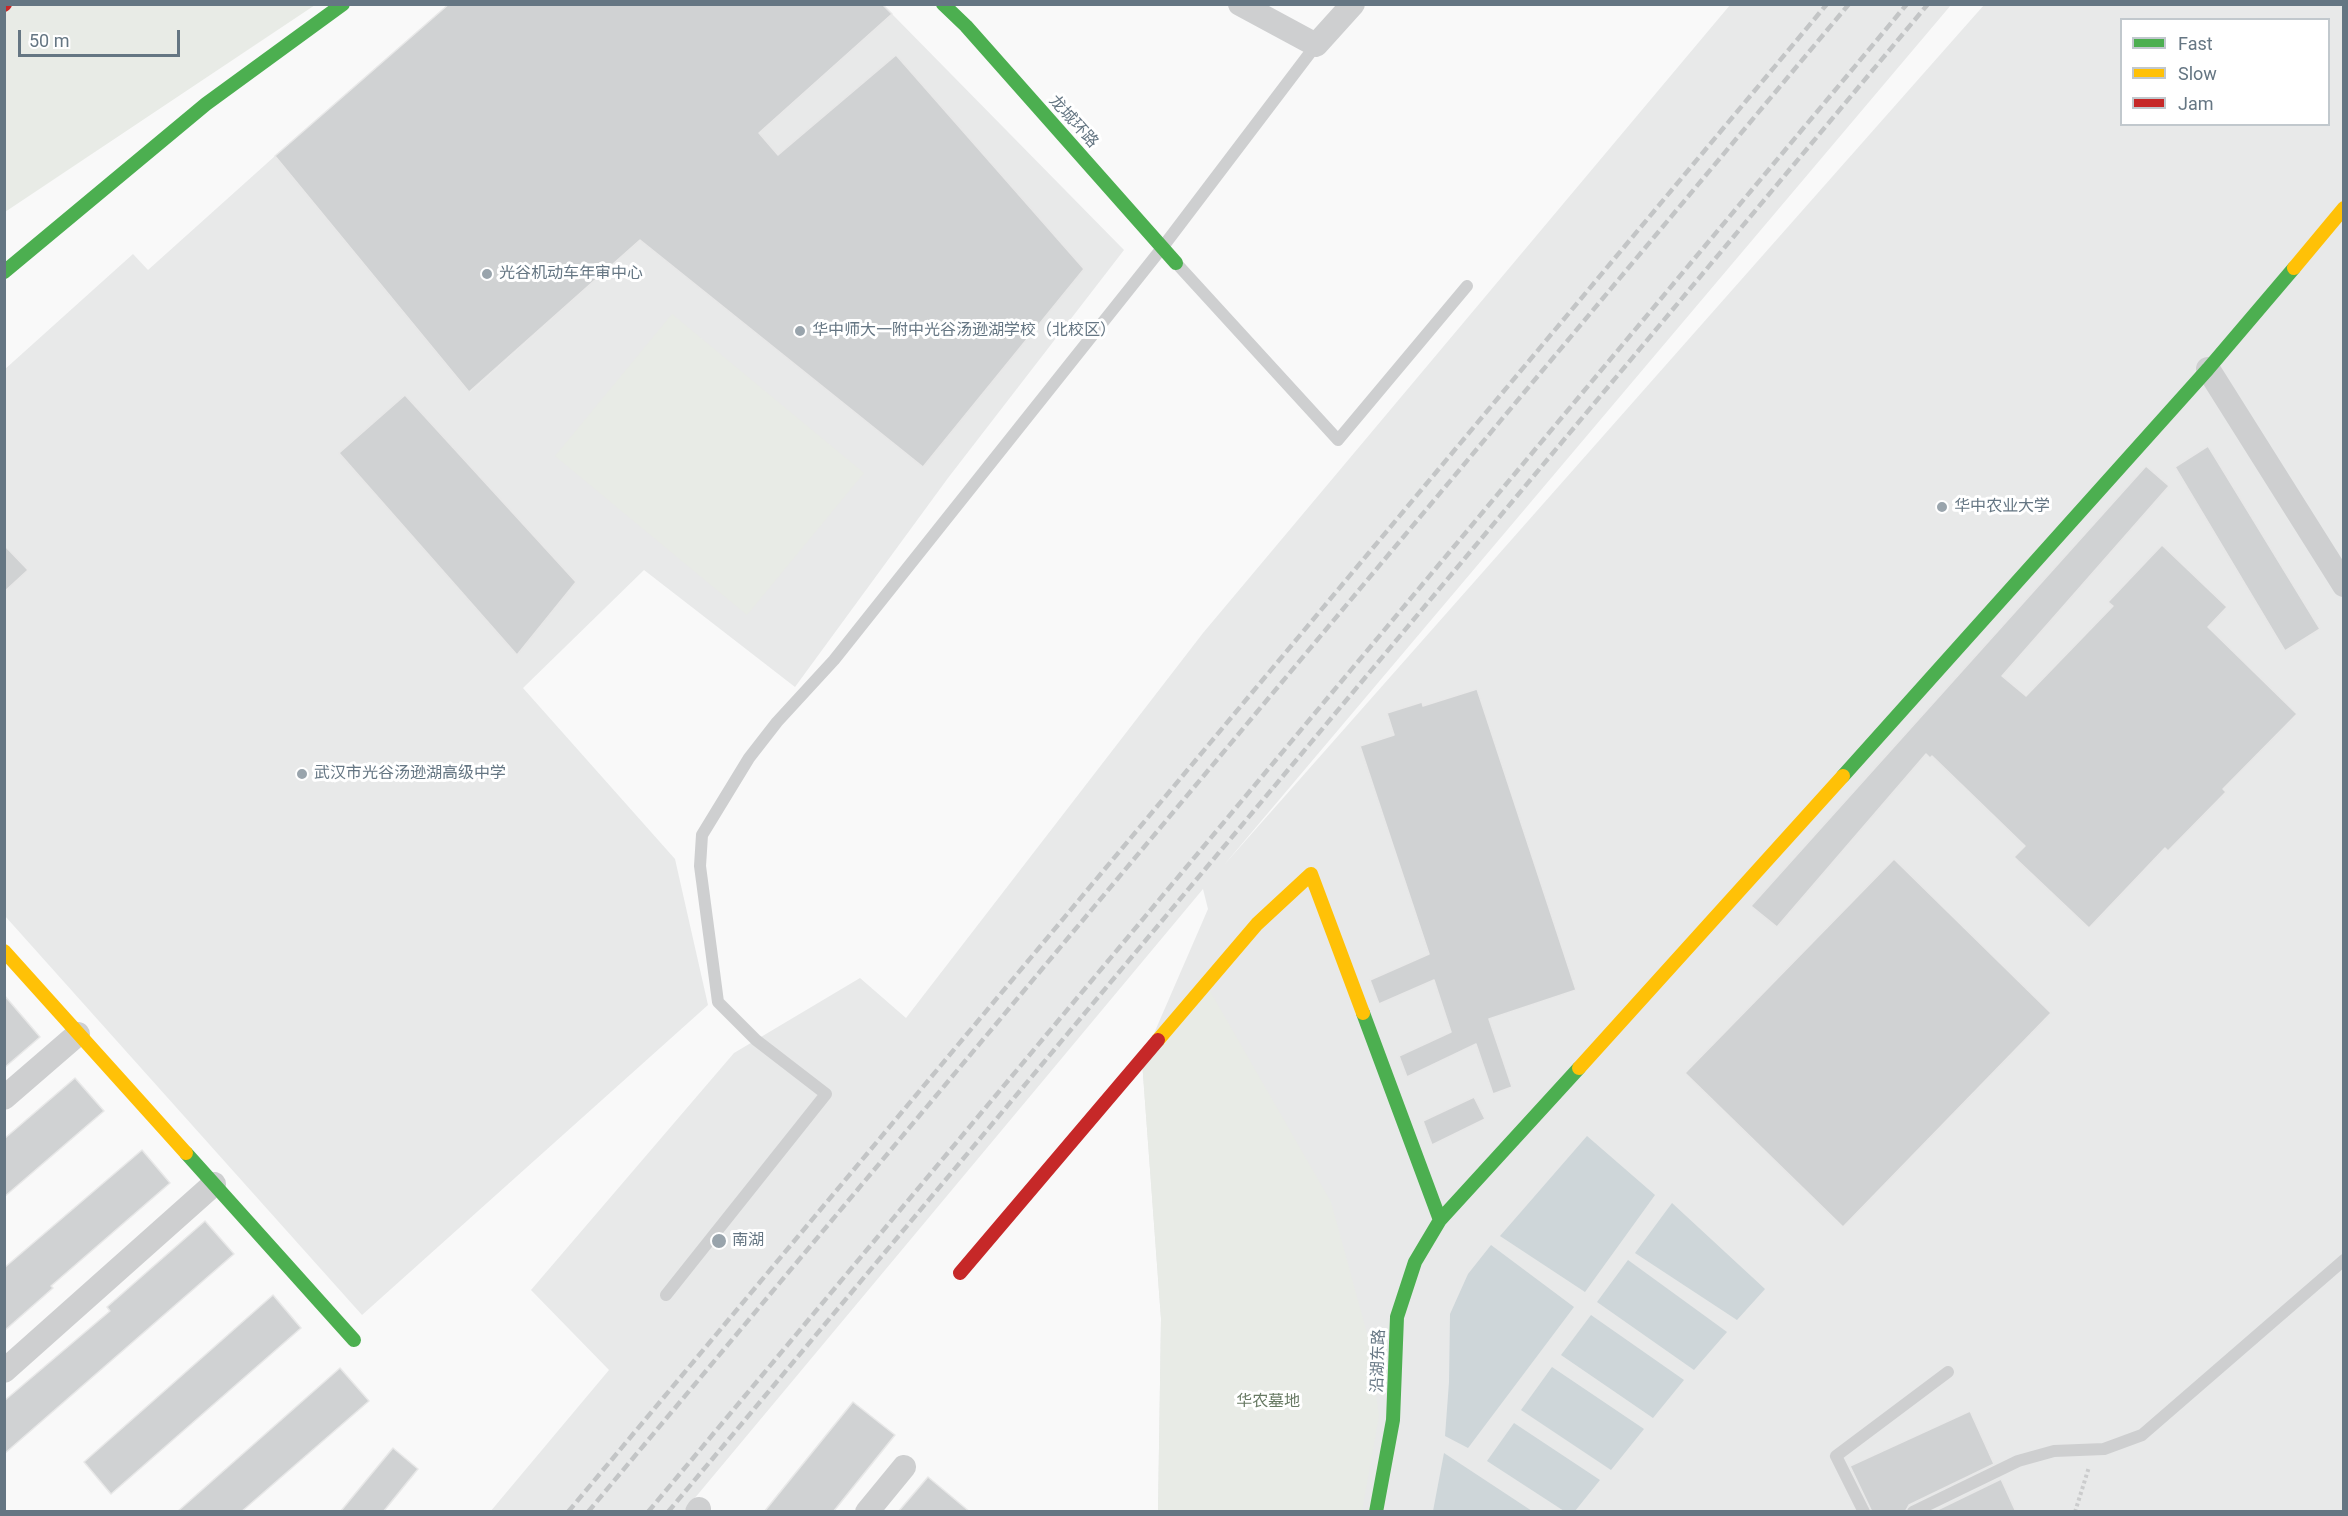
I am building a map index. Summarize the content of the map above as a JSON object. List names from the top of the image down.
{
  "streets": {
    "street": ["龙城环路", "沿湖东路"]
  },
  "parks": ["华农墓地"],
  "places": [
    "光谷机动车年审中心",
    "华中师大一附中光谷汤逊湖学校（北校区）",
    "华中农业大学",
    "武汉市光谷汤逊湖高级中学",
    "南湖"
  ],
  "legend": ["Fast", "Slow", "Jam"],
  "scale_bar": "50 m"
}
